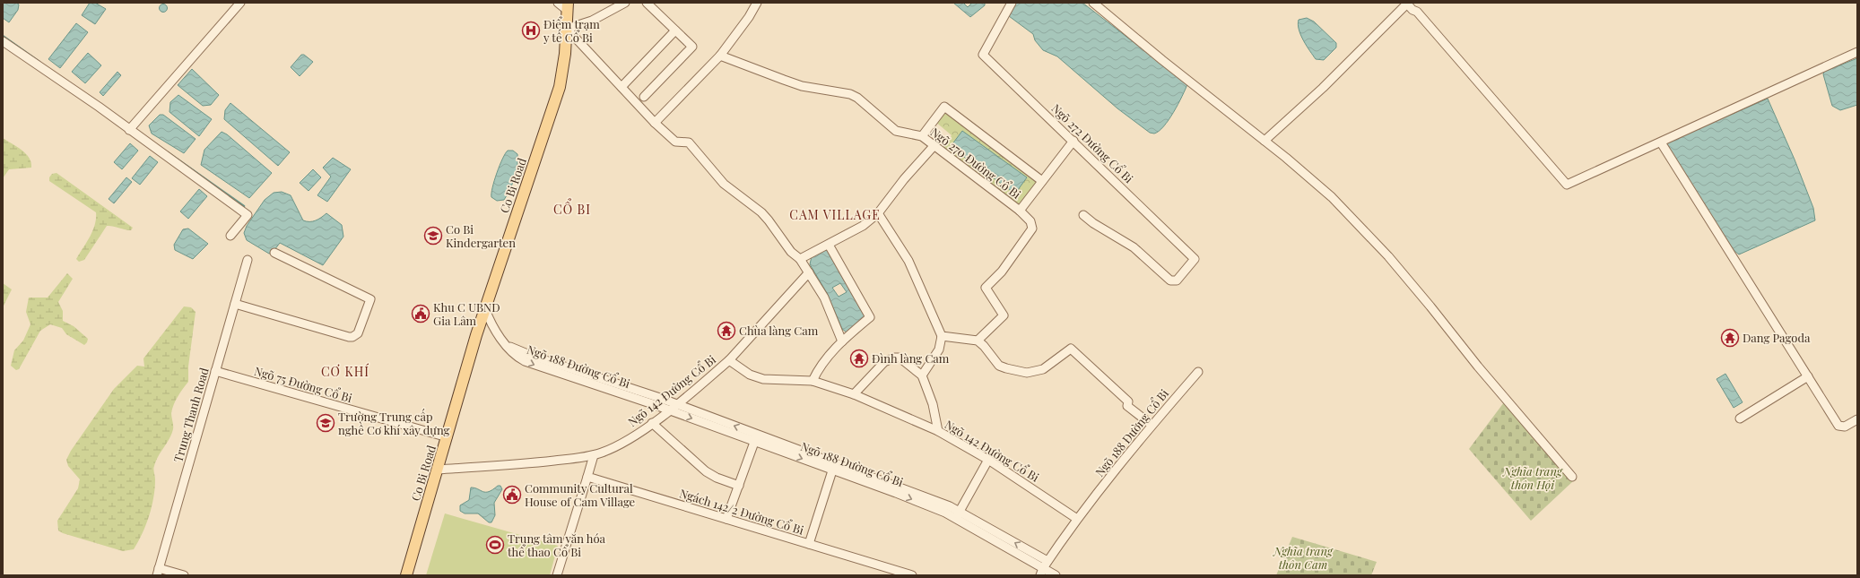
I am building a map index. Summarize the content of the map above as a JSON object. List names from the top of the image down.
{
  "streets": {
    "main road": ["Co Bi Road"],
    "street": [
      "Ngõ 272 Đường Cổ Bi",
      "Ngõ 270 Đường Cổ Bi",
      "Ngõ 188 Đường Cổ Bi",
      "Ngõ 75 Đường Cổ Bi",
      "Ngõ 142 Đường Cổ Bi",
      "Trung Thanh Road",
      "Ngách 142/2 Đường Cổ Bi"
    ]
  },
  "crossings": [
    ["Ngõ 272 Đường Cổ Bi", "Ngõ 270 Đường Cổ Bi"],
    ["Co Bi Road", "Ngõ 75 Đường Cổ Bi"],
    ["Co Bi Road", "Ngõ 142 Đường Cổ Bi"],
    ["Ngõ 188 Đường Cổ Bi", "Ngõ 142 Đường Cổ Bi"],
    ["Ngõ 75 Đường Cổ Bi", "Trung Thanh Road"]
  ],
  "districts": ["CỔ BI", "CAM VILLAGE", "CƠ KHÍ"],
  "parks": ["Nghĩa trang thôn Hội", "Nghĩa trang thôn Cam"],
  "places": {
    "hospital": ["Điểm trạm y tế Cổ Bi"],
    "school or university": ["Co Bi Kindergarten", "Trường Trung cấp nghề Cơ khí xây dựng"],
    "public building": ["Khu C UBND Gia Lâm", "Community Cultural House of Cam Village"],
    "temple": ["Chùa làng Cam", "Dang Pagoda", "Đình làng Cam"],
    "sports": ["Trung tâm văn hóa thể thao Cổ Bi"]
  }
}
